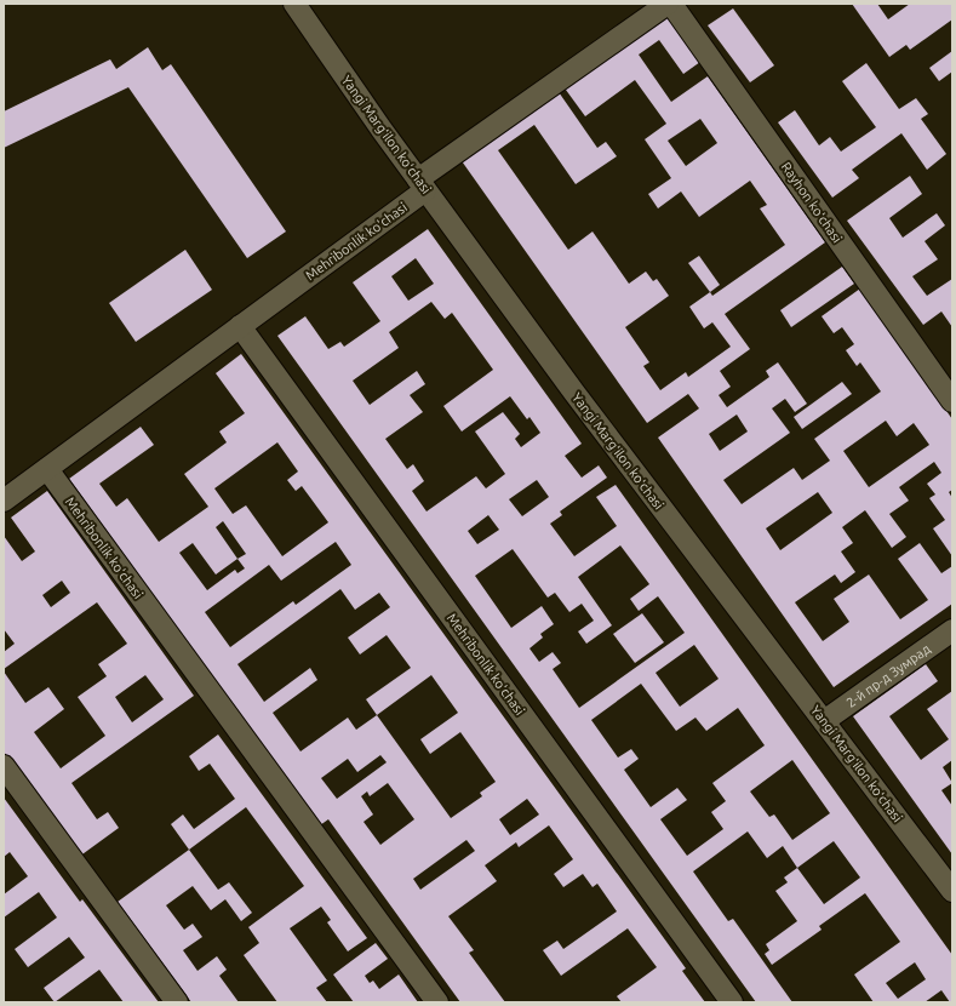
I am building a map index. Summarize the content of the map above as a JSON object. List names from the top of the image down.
{
  "streets": {
    "street": [
      "Yangi Margʻilon koʻchasi",
      "Rayhon koʻchasi",
      "Mehribonlik koʻchasi",
      "2-й пр-д Зумрад"
    ]
  },
  "crossings": [
    ["Yangi Margʻilon koʻchasi", "Mehribonlik koʻchasi"],
    ["Yangi Margʻilon koʻchasi", "2-й пр-д Зумрад"]
  ]
}
